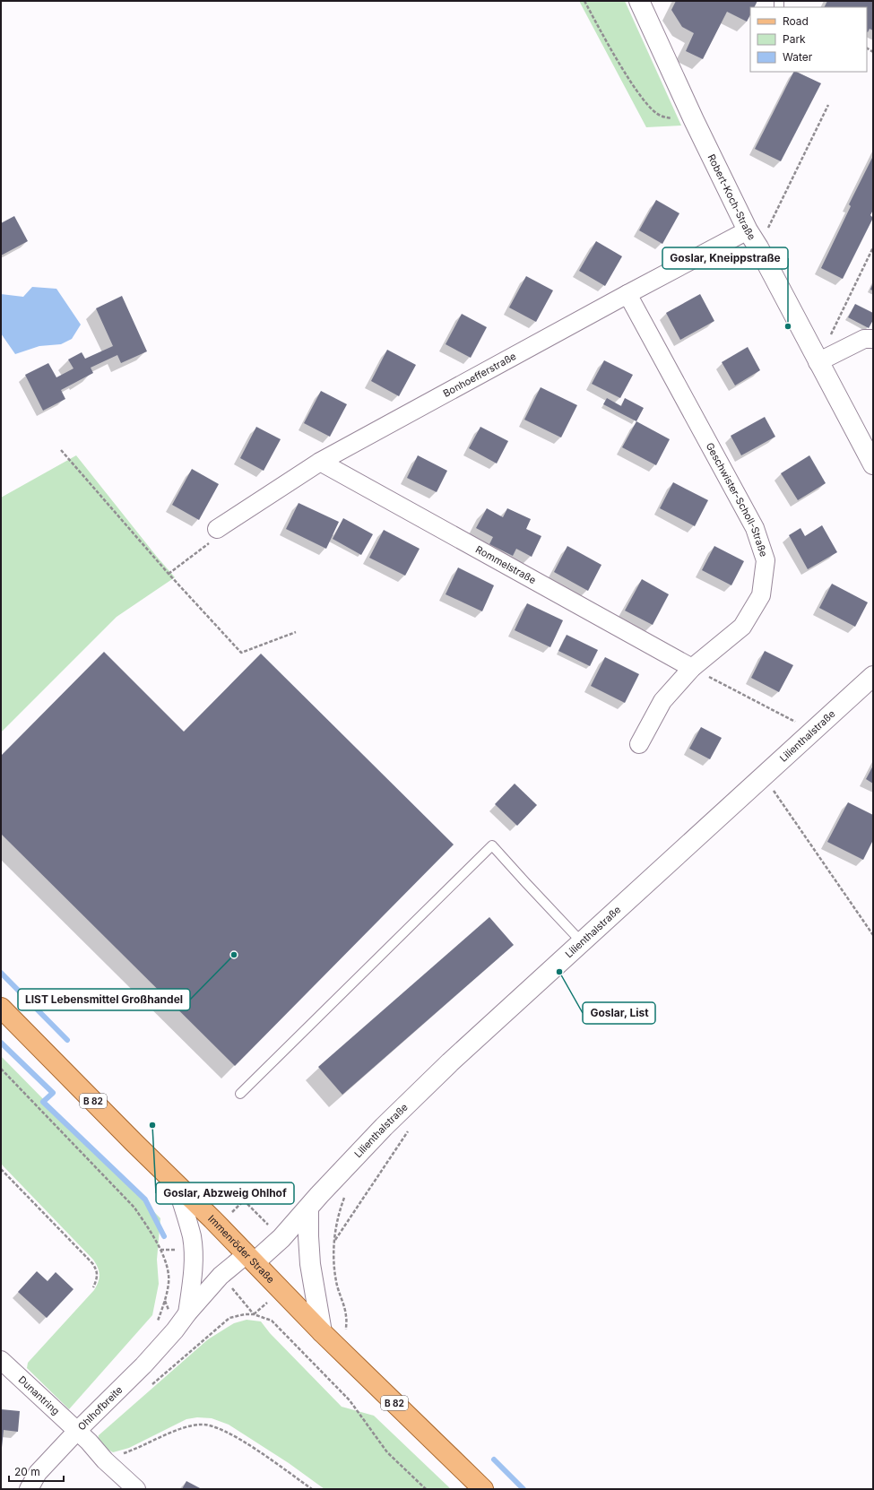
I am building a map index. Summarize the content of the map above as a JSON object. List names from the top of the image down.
{
  "streets": {
    "main road": ["B 82", "Immenröder Straße"],
    "street": [
      "Robert-Koch-Straße",
      "Bonhoefferstraße",
      "Geschwister-Scholl-Straße",
      "Rommelstraße",
      "Lilienthalstraße",
      "Dunantring",
      "Ohlhofbreite"
    ]
  },
  "crossings": [
    ["Robert-Koch-Straße", "Bonhoefferstraße"],
    ["Bonhoefferstraße", "Geschwister-Scholl-Straße"],
    ["Bonhoefferstraße", "Rommelstraße"],
    ["Geschwister-Scholl-Straße", "Rommelstraße"],
    ["Lilienthalstraße", "Immenröder Straße"],
    ["Lilienthalstraße", "Ohlhofbreite"],
    ["Immenröder Straße", "Ohlhofbreite"],
    ["Dunantring", "Ohlhofbreite"]
  ],
  "places": [
    "Goslar, Kneippstraße",
    "LIST Lebensmittel Großhandel",
    "Goslar, List",
    "Goslar, Abzweig Ohlhof"
  ],
  "legend": ["Road", "Park", "Water"],
  "scale_bar": "20 m"
}
